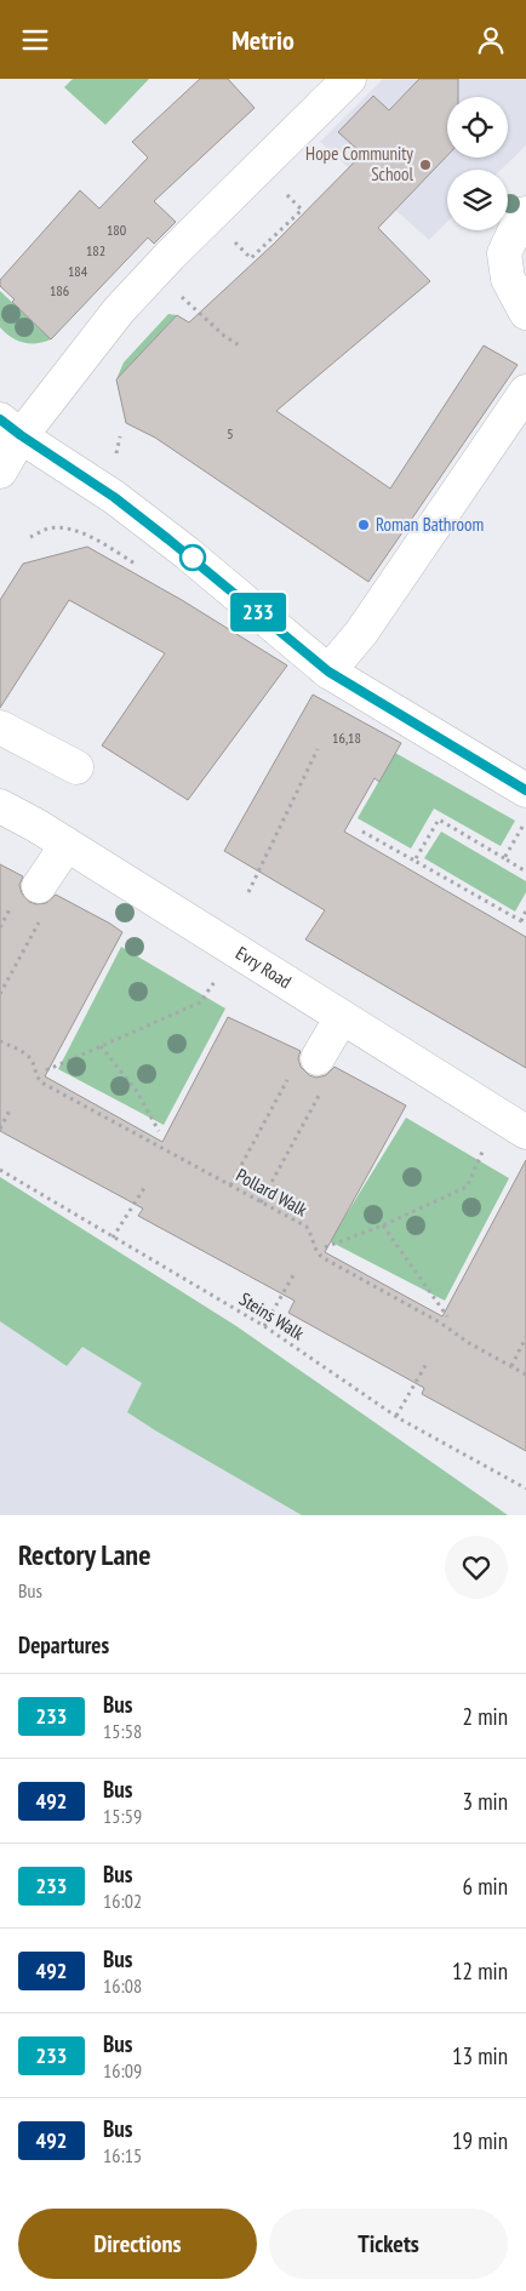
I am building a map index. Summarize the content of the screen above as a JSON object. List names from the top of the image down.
{
  "streets": {
    "street": ["Evry Road"],
    "path": ["Pollard Walk", "Steins Walk"]
  },
  "places": ["Hope Community School", "Roman Bathroom"],
  "lines": ["bus line 233"],
  "house_numbers": [
    "180",
    "182",
    "184",
    "186",
    "5",
    "16,18"
  ],
  "page": {
    "header": "Metrio",
    "on_map": "233",
    "heading": [
      ["Rectory Lane", "Bus"],
      "Departures"
    ],
    "list": [
      {
        "mark": "233",
        "name": "Bus",
        "note": "15:58",
        "value": "2 min"
      },
      {
        "mark": "492",
        "name": "Bus",
        "note": "15:59",
        "value": "3 min"
      },
      {
        "mark": "233",
        "name": "Bus",
        "note": "16:02",
        "value": "6 min"
      },
      {
        "mark": "492",
        "name": "Bus",
        "note": "16:08",
        "value": "12 min"
      },
      {
        "mark": "233",
        "name": "Bus",
        "note": "16:09",
        "value": "13 min"
      },
      {
        "mark": "492",
        "name": "Bus",
        "note": "16:15",
        "value": "19 min"
      }
    ],
    "buttons": ["Directions", "Tickets"]
  }
}
